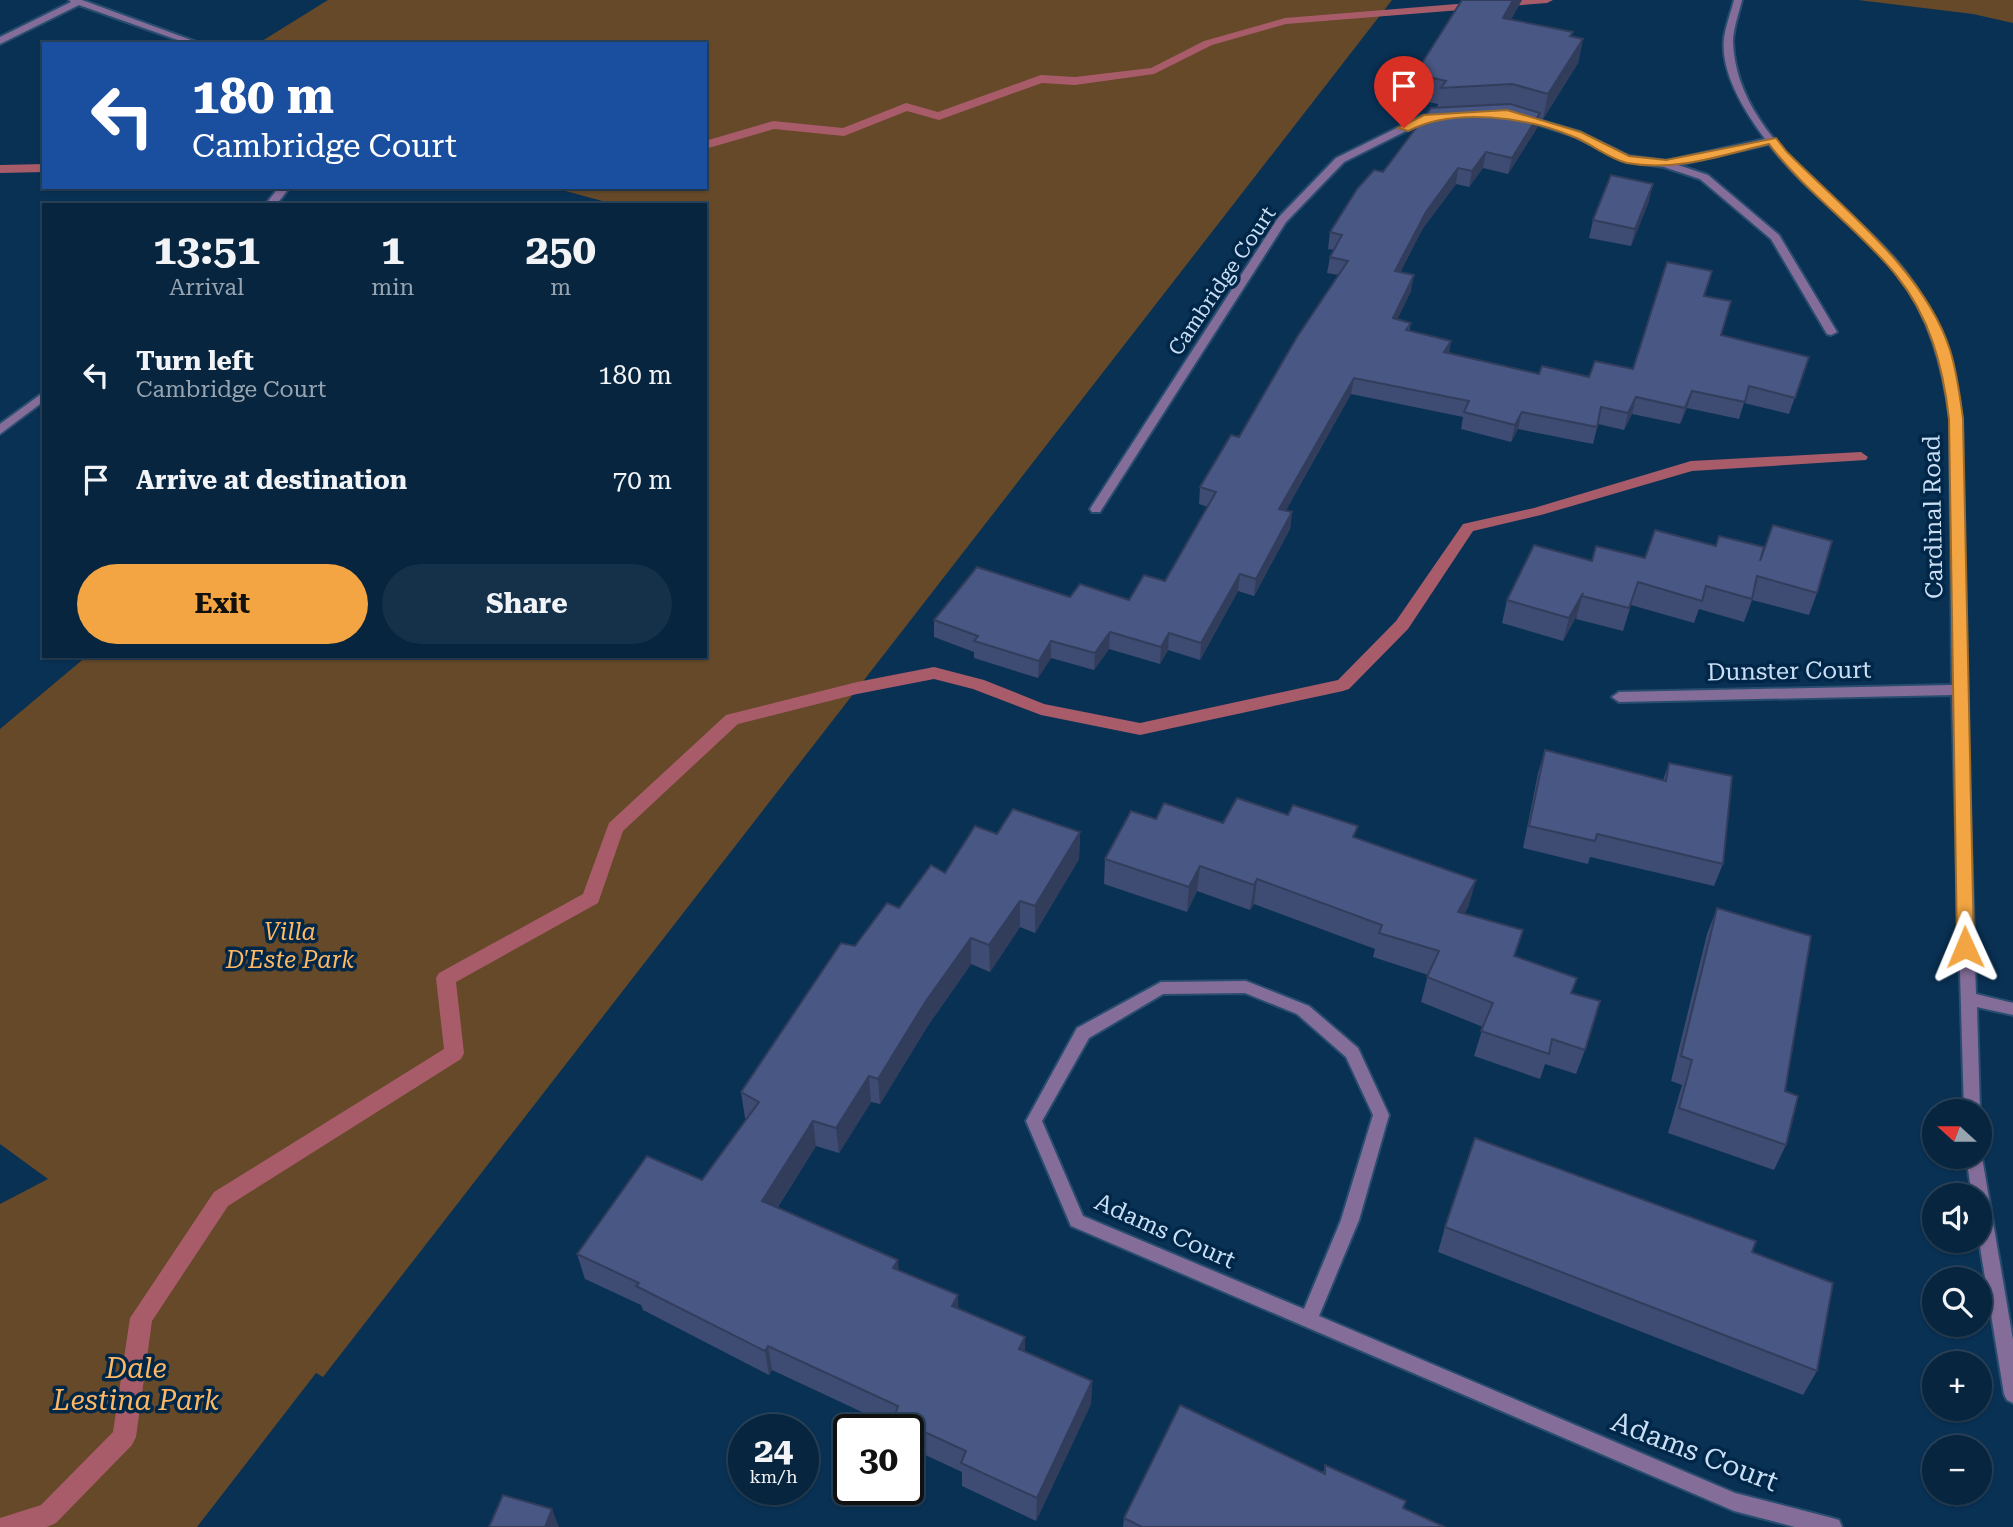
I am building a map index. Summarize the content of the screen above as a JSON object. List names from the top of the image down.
{
  "streets": {
    "street": [
      "Cambridge Court",
      "Cardinal Road",
      "Dunster Court",
      "Adams Court"
    ]
  },
  "crossings": [
    ["Cardinal Road", "Dunster Court"]
  ],
  "parks": ["Villa D'Este Park", "Dale Lestina Park"],
  "north": "left",
  "page": {
    "turn": ["180 m", "Cambridge Court"],
    "eta": [
      "13:51",
      "Arrival",
      "1",
      "min",
      "250",
      "m"
    ],
    "list": [
      {
        "name": "Turn left",
        "note": "Cambridge Court",
        "value": "180 m"
      },
      {
        "name": "Arrive at destination",
        "value": "70 m"
      }
    ],
    "buttons": ["Exit", "Share"],
    "map_buttons": ["+", "−"],
    "speed": "24 km/h",
    "limit": "30"
  }
}
